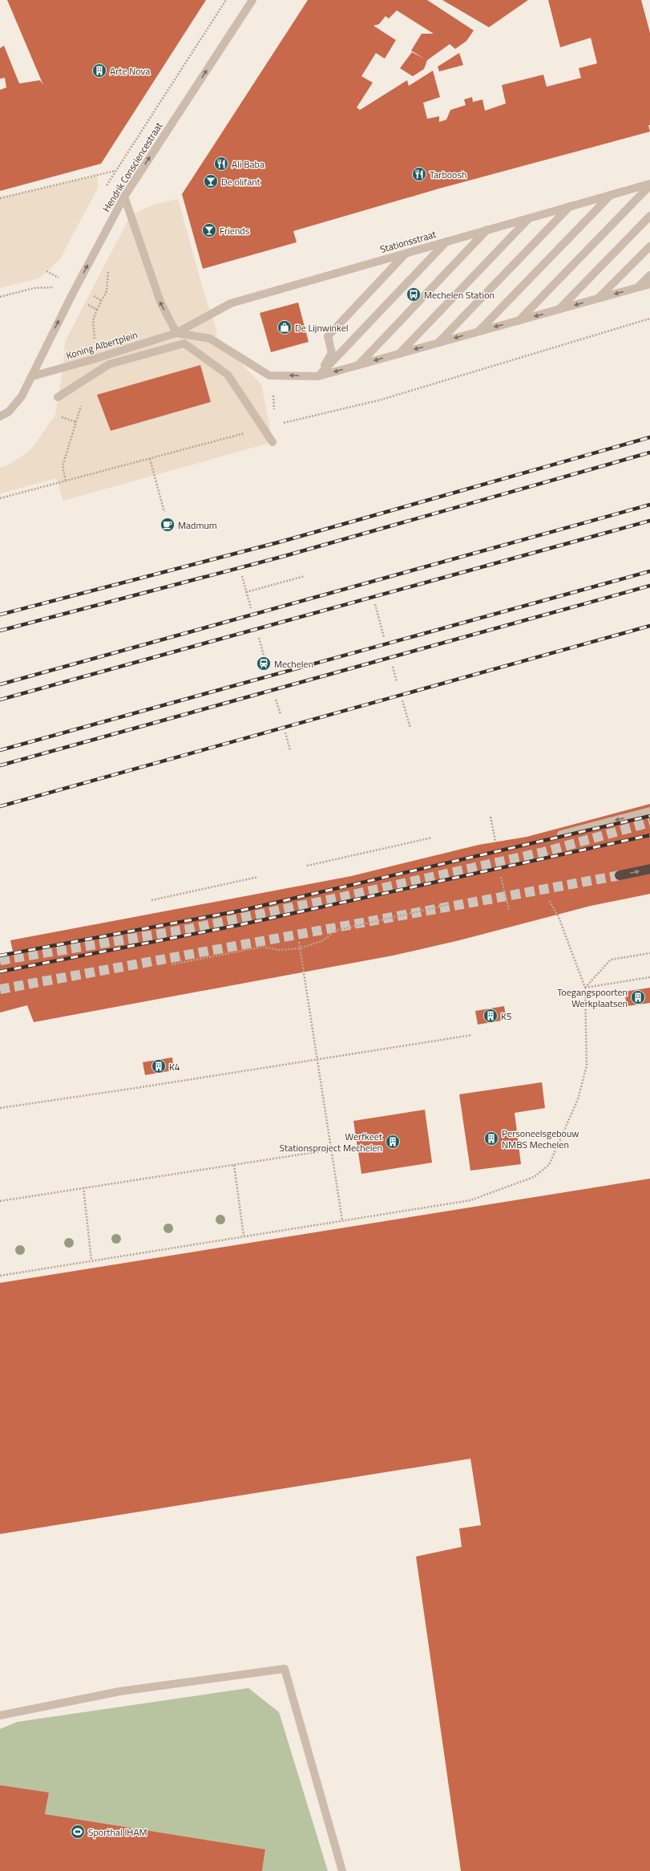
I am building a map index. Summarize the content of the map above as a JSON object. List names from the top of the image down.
{
  "streets": {
    "street": ["Hendrik Consciencestraat", "Stationsstraat", "Koning Albertplein"]
  },
  "crossings": [
    ["Hendrik Consciencestraat", "Koning Albertplein"],
    ["Stationsstraat", "Koning Albertplein"]
  ],
  "one_way": ["Hendrik Consciencestraat", "Koning Albertplein"],
  "places": {
    "building": [
      "Arte Nova",
      "Toegangspoorten Werkplaatsen",
      "K5",
      "K4",
      "Personeelsgebouw NMBS Mechelen",
      "Werfkeet Stationsproject Mechelen"
    ],
    "restaurant": ["Ali Baba", "Tarboosh"],
    "bar": ["De olifant", "Friends"],
    "bus stop": ["Mechelen Station"],
    "shop": ["De Lijnwinkel"],
    "cafe": ["Madmum"],
    "station": ["Mechelen"],
    "sports": ["Sporthal IHAM"]
  }
}
